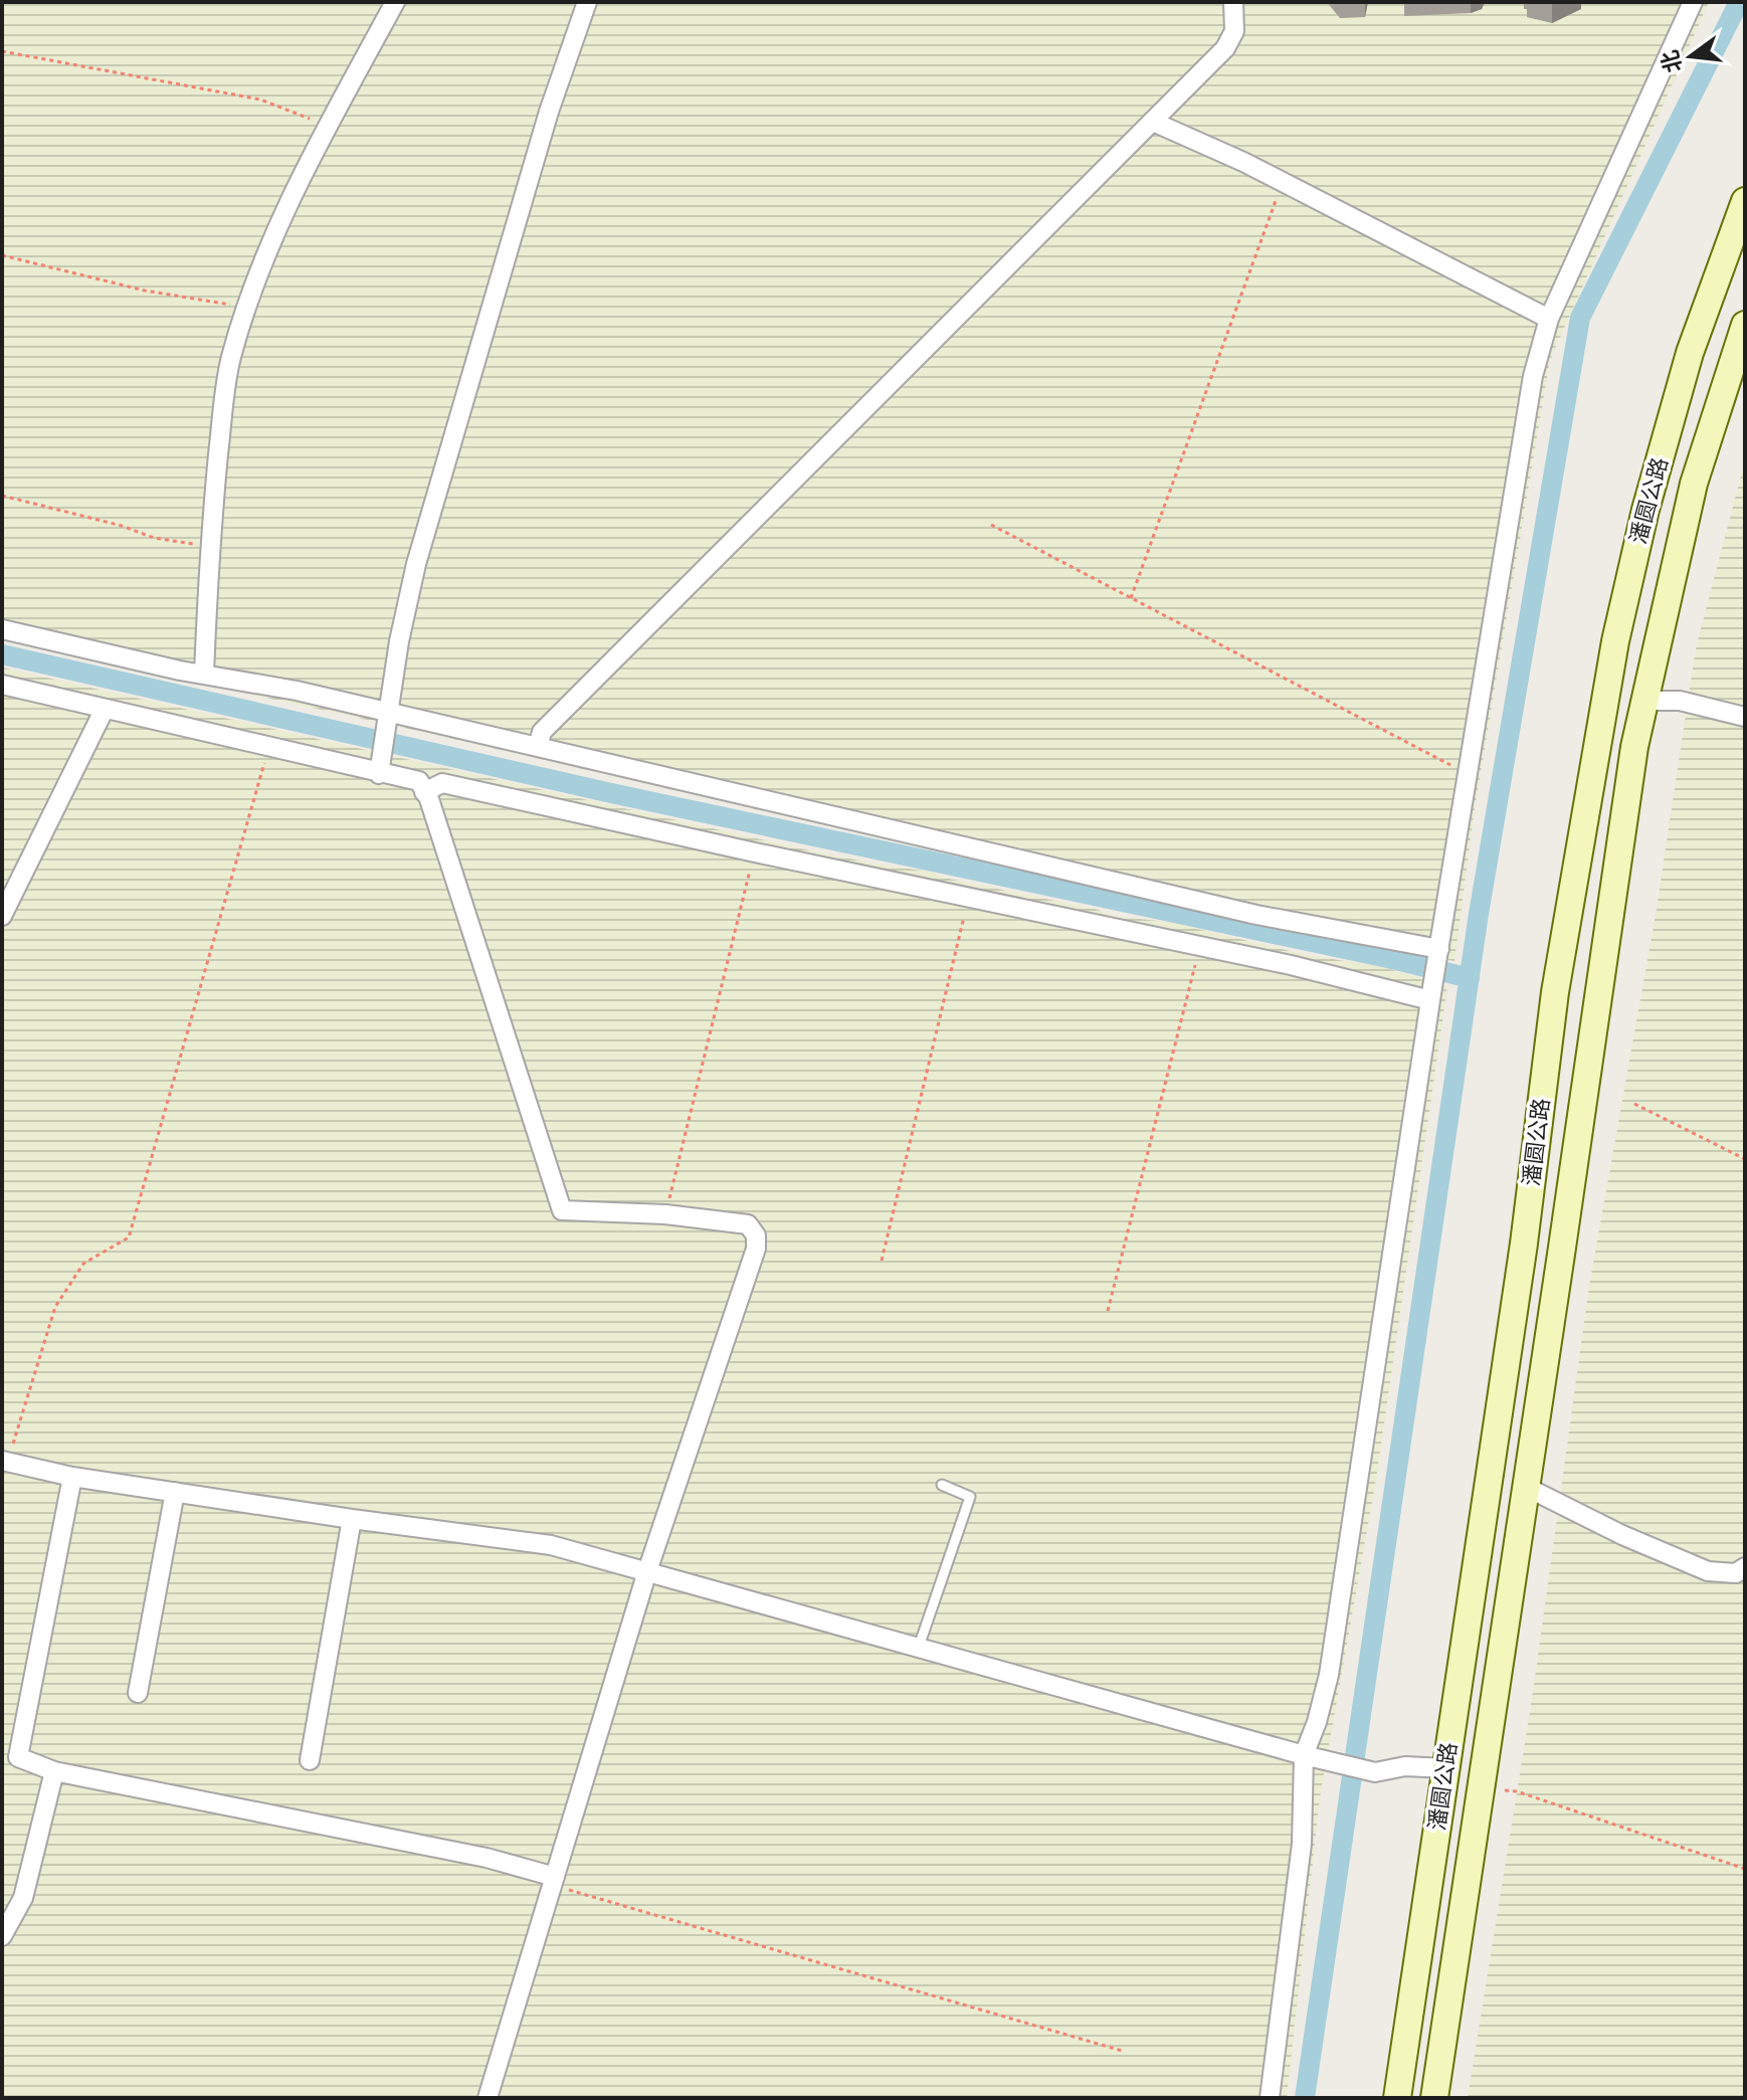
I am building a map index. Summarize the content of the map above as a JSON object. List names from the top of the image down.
{
  "streets": {
    "main road": ["潘圆公路"]
  },
  "north": "left"
}
